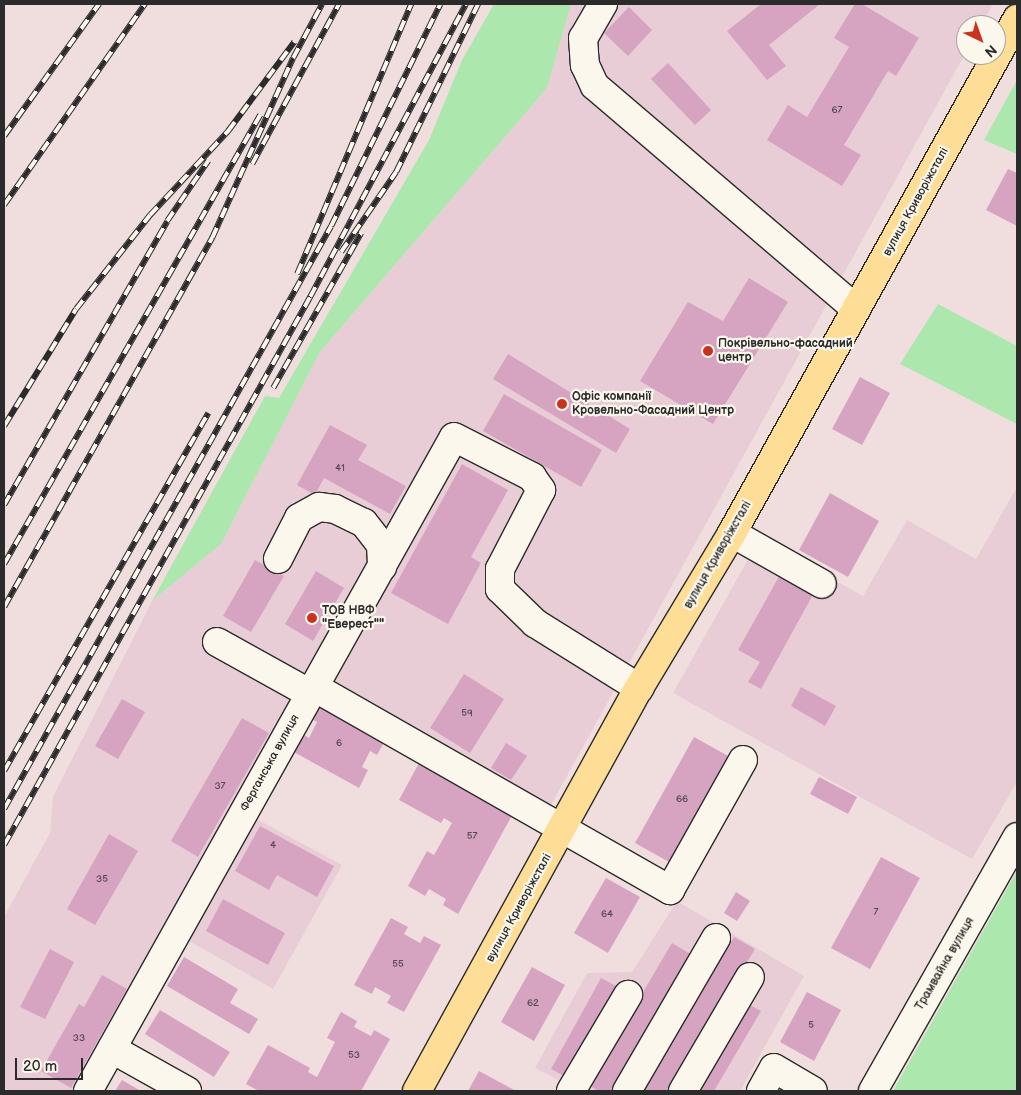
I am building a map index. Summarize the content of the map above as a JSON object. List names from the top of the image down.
{
  "streets": {
    "main road": ["вулиця Криворіжсталі"],
    "street": ["Ферганська вулиця", "Трамвайна вулиця"]
  },
  "crossings": [
    ["вулиця Криворіжсталі", "Ферганська вулиця"]
  ],
  "places": ["Покрівельно-фасадний центр", "Офіс компанії Кровельно-Фасадний Центр", "ТОВ НВФ \"Еверест\"\""],
  "house_numbers": [
    "67",
    "41",
    "59",
    "6",
    "37",
    "66",
    "57",
    "4",
    "35",
    "7",
    "64",
    "55",
    "62",
    "5",
    "33",
    "53"
  ],
  "scale_bar": "20 m",
  "north": "bottom right"
}
